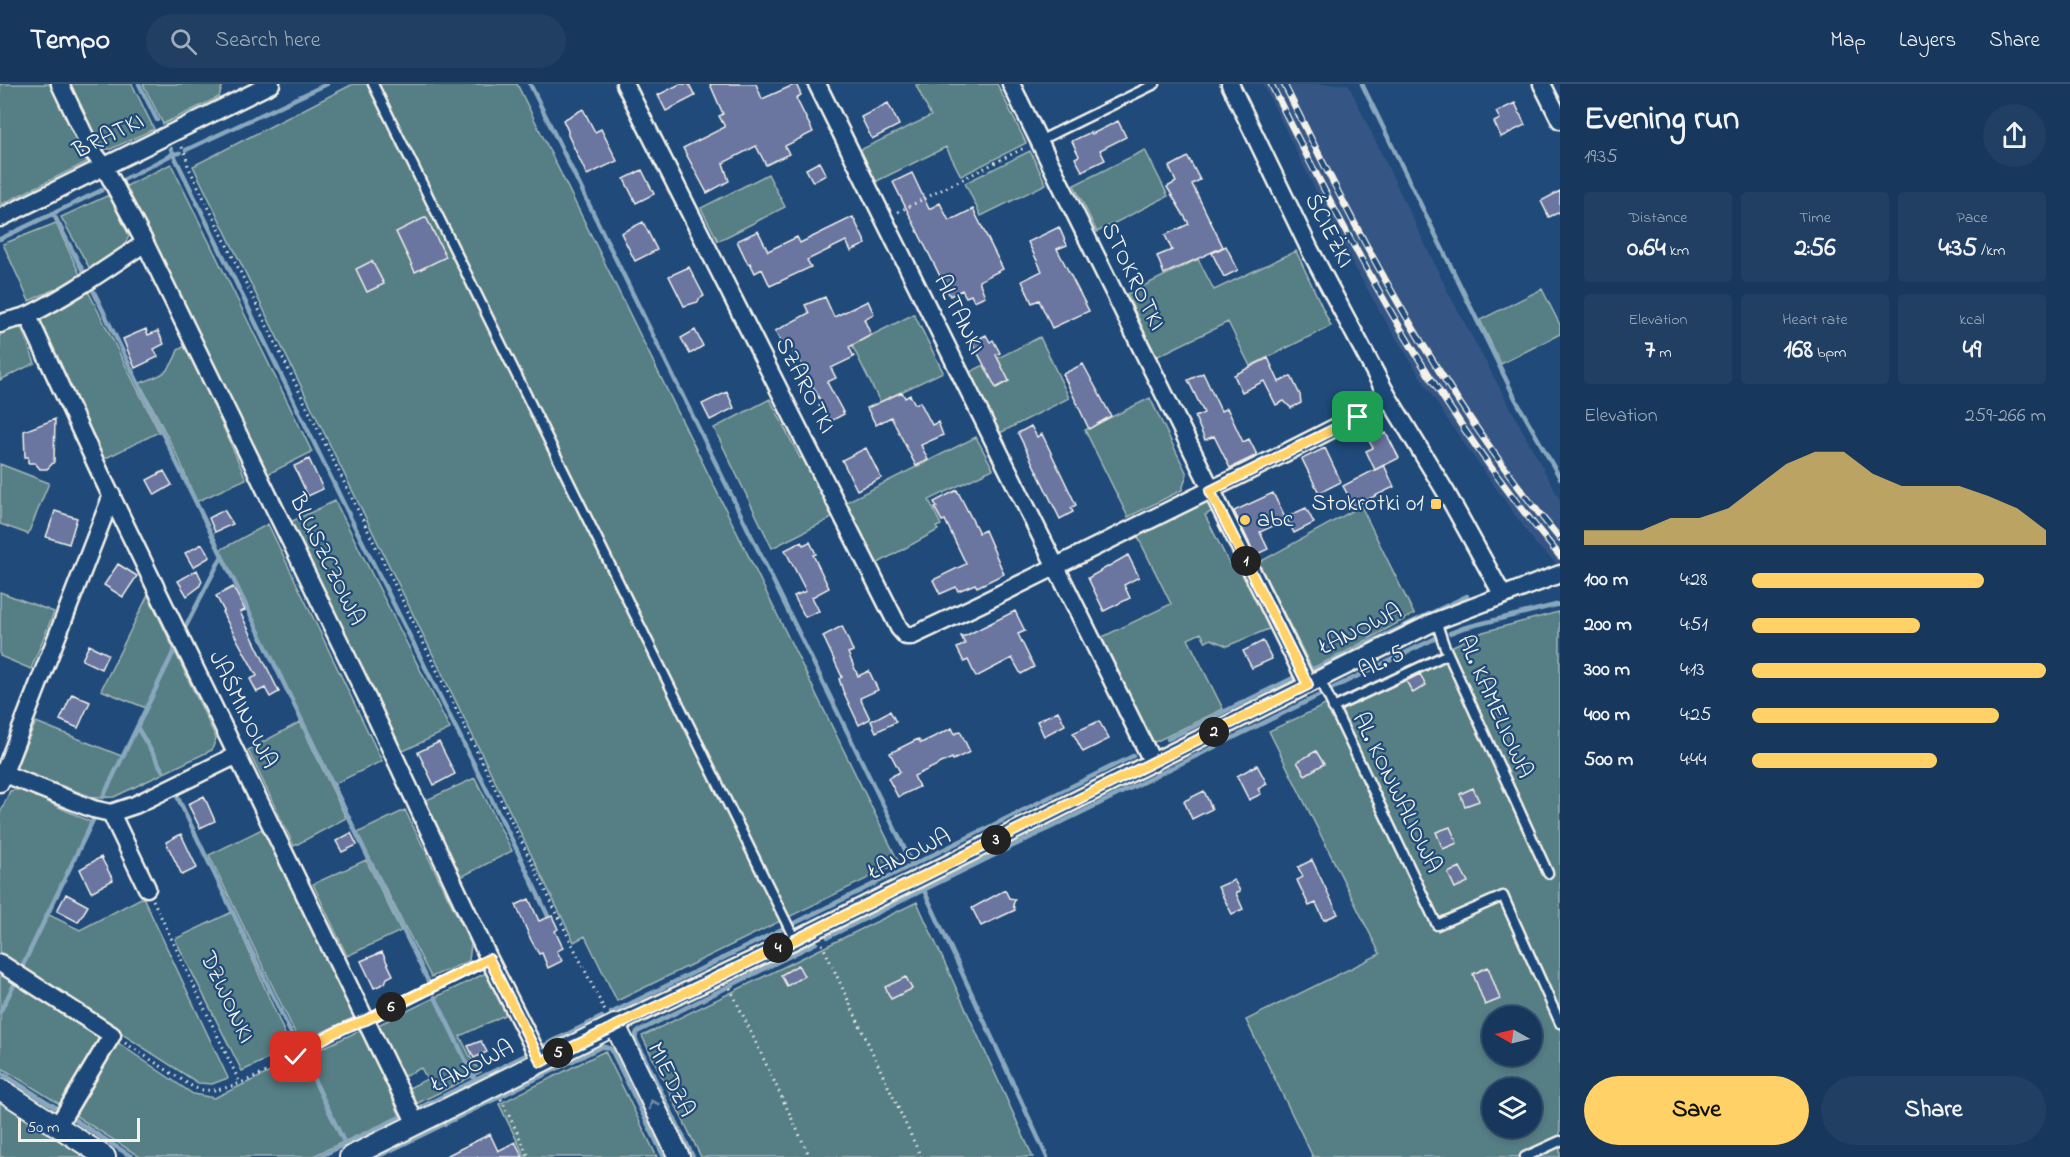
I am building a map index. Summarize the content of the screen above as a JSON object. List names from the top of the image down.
{
  "streets": {
    "street": [
      "BRATKI",
      "ŚCIEŻKI",
      "STOKROTKI",
      "ALTANKI",
      "SZAROTKI",
      "BLUSZCZOWA",
      "ŁANOWA",
      "JAŚMINOWA",
      "MIEDZA"
    ],
    "lane": ["AL. 5", "AL. KAMELIOWA", "AL. KONWALIOWA"],
    "path": ["DZWONKI"]
  },
  "crossings": [
    ["BRATKI", "BLUSZCZOWA"],
    ["ŚCIEŻKI", "ŁANOWA"],
    ["STOKROTKI", "ŁANOWA"],
    ["STOKROTKI", "AL. KONWALIOWA"],
    ["ALTANKI", "SZAROTKI"],
    ["ALTANKI", "ŁANOWA"],
    ["BLUSZCZOWA", "ŁANOWA"],
    ["ŁANOWA", "AL. KAMELIOWA"],
    ["ŁANOWA", "JAŚMINOWA"],
    ["ŁANOWA", "AL. KONWALIOWA"],
    ["ŁANOWA", "MIEDZA"],
    ["AL. 5", "AL. KAMELIOWA"],
    ["AL. 5", "AL. KONWALIOWA"],
    ["JAŚMINOWA", "DZWONKI"]
  ],
  "one_way": ["MIEDZA"],
  "places": {
    "transit": ["Stokrotki 01"],
    "other": ["abc"]
  },
  "scale_bar": "50 m",
  "north": "left",
  "page": {
    "header": "Tempo",
    "search": "Search here",
    "nav": ["Map", "Layers", "Share"],
    "heading": ["Evening run", "19:35"],
    "stats": [
      ["Distance", "0.64 km"],
      ["Time", "2:56"],
      ["Pace", "4:35 /km"],
      ["Elevation", "7 m"],
      ["Heart rate", "168 bpm"],
      ["kcal", "49"]
    ],
    "chart": ["Elevation", "259–266 m"],
    "pins": [
      "1",
      "2",
      "3",
      "4",
      "6",
      "5"
    ],
    "list": [
      {
        "name": "100 m",
        "note": "4:28"
      },
      {
        "name": "200 m",
        "note": "4:51"
      },
      {
        "name": "300 m",
        "note": "4:13"
      },
      {
        "name": "400 m",
        "note": "4:25"
      },
      {
        "name": "500 m",
        "note": "4:44"
      }
    ],
    "buttons": ["Save", "Share"],
    "scale": "50 m"
  }
}
